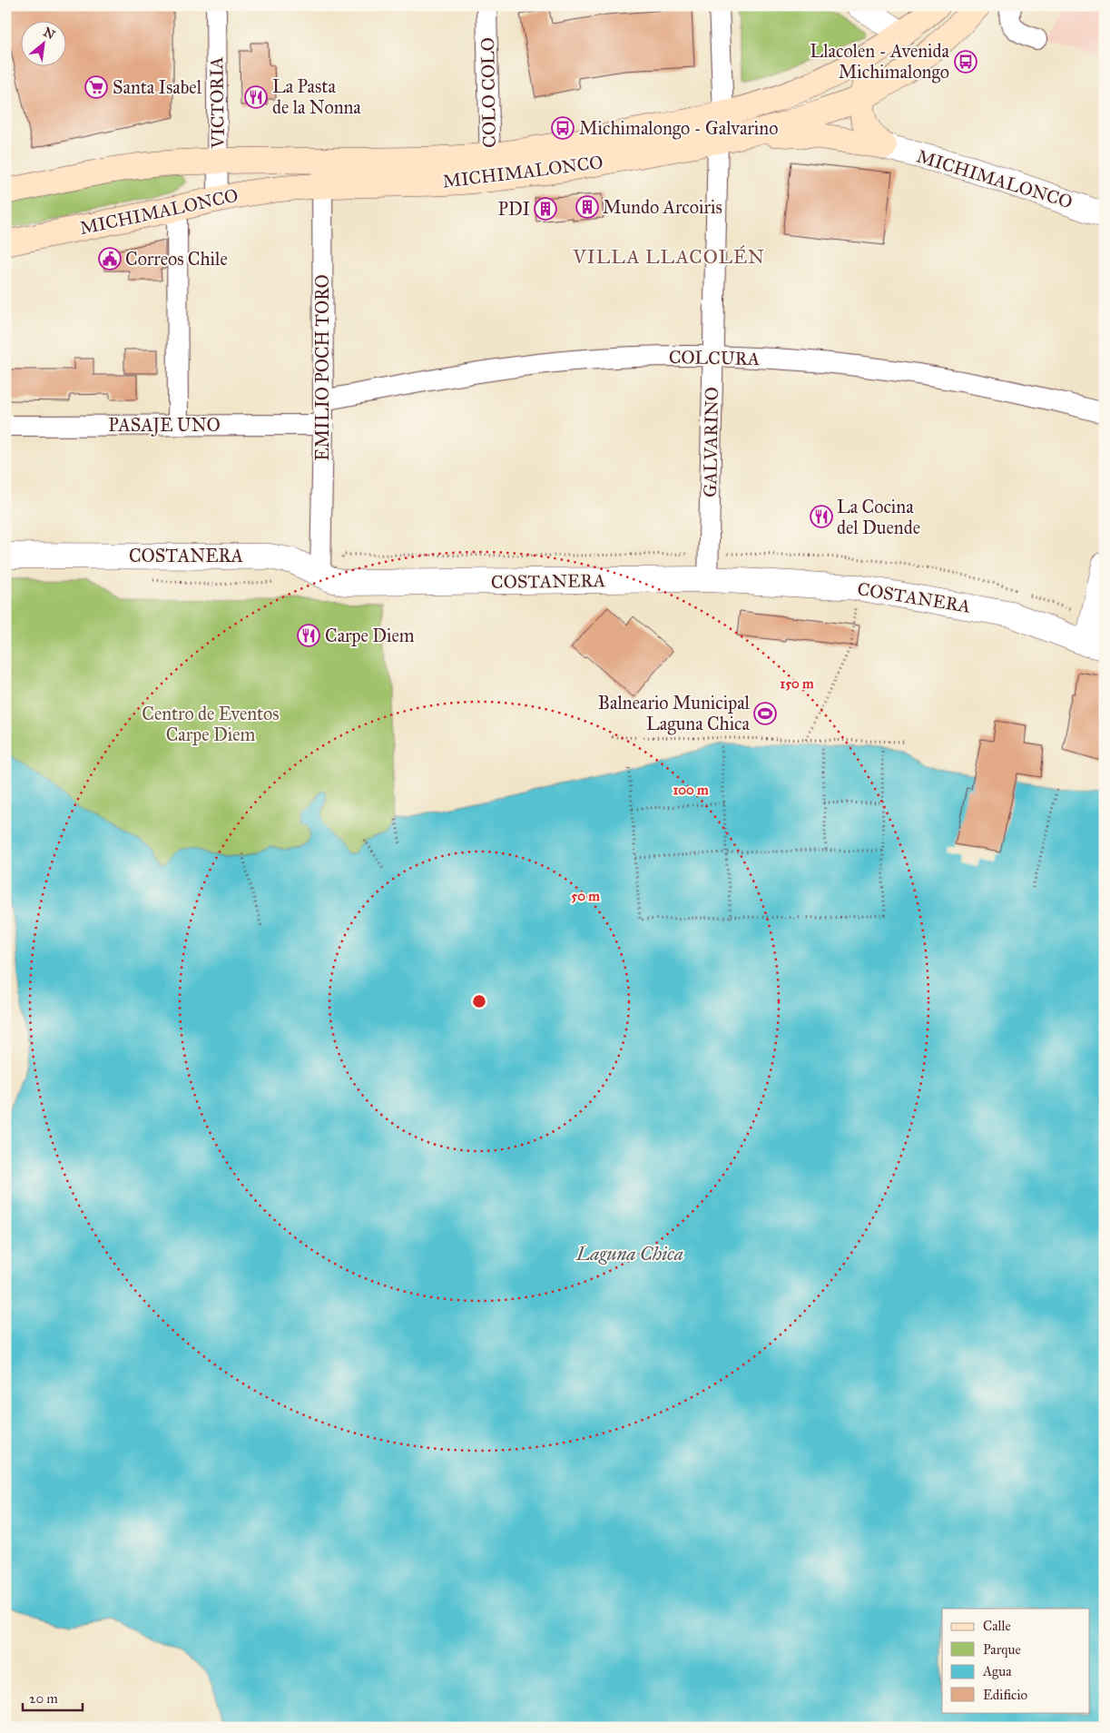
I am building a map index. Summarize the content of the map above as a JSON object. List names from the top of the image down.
{
  "streets": {
    "main road": ["MICHIMALONCO"],
    "street": [
      "COLO COLO",
      "VICTORIA",
      "COLCURA",
      "EMILIO POCH TORO",
      "PASAJE UNO",
      "GALVARINO",
      "COSTANERA"
    ]
  },
  "crossings": [
    ["COLO COLO", "MICHIMALONCO"],
    ["VICTORIA", "MICHIMALONCO"],
    ["MICHIMALONCO", "EMILIO POCH TORO"],
    ["MICHIMALONCO", "GALVARINO"],
    ["COLCURA", "EMILIO POCH TORO"],
    ["COLCURA", "GALVARINO"],
    ["EMILIO POCH TORO", "PASAJE UNO"],
    ["EMILIO POCH TORO", "COSTANERA"],
    ["GALVARINO", "COSTANERA"]
  ],
  "districts": ["VILLA LLACOLÉN"],
  "water": ["Laguna Chica"],
  "parks": ["Centro de Eventos Carpe Diem"],
  "places": {
    "bus stop": ["Llacolen - Avenida Michimalongo", "Michimalongo - Galvarino"],
    "supermarket": ["Santa Isabel"],
    "restaurant": ["La Pasta de la Nonna", "La Cocina del Duende", "Carpe Diem"],
    "building": ["Mundo Arcoiris", "PDI"],
    "public building": ["Correos Chile"],
    "sports": ["Balneario Municipal Laguna Chica"]
  },
  "legend": [
    "Calle",
    "Parque",
    "Agua",
    "Edificio"
  ],
  "scale_bar": "20 m",
  "north": "top right",
  "rings": ["150 m", "100 m", "50 m"]
}
